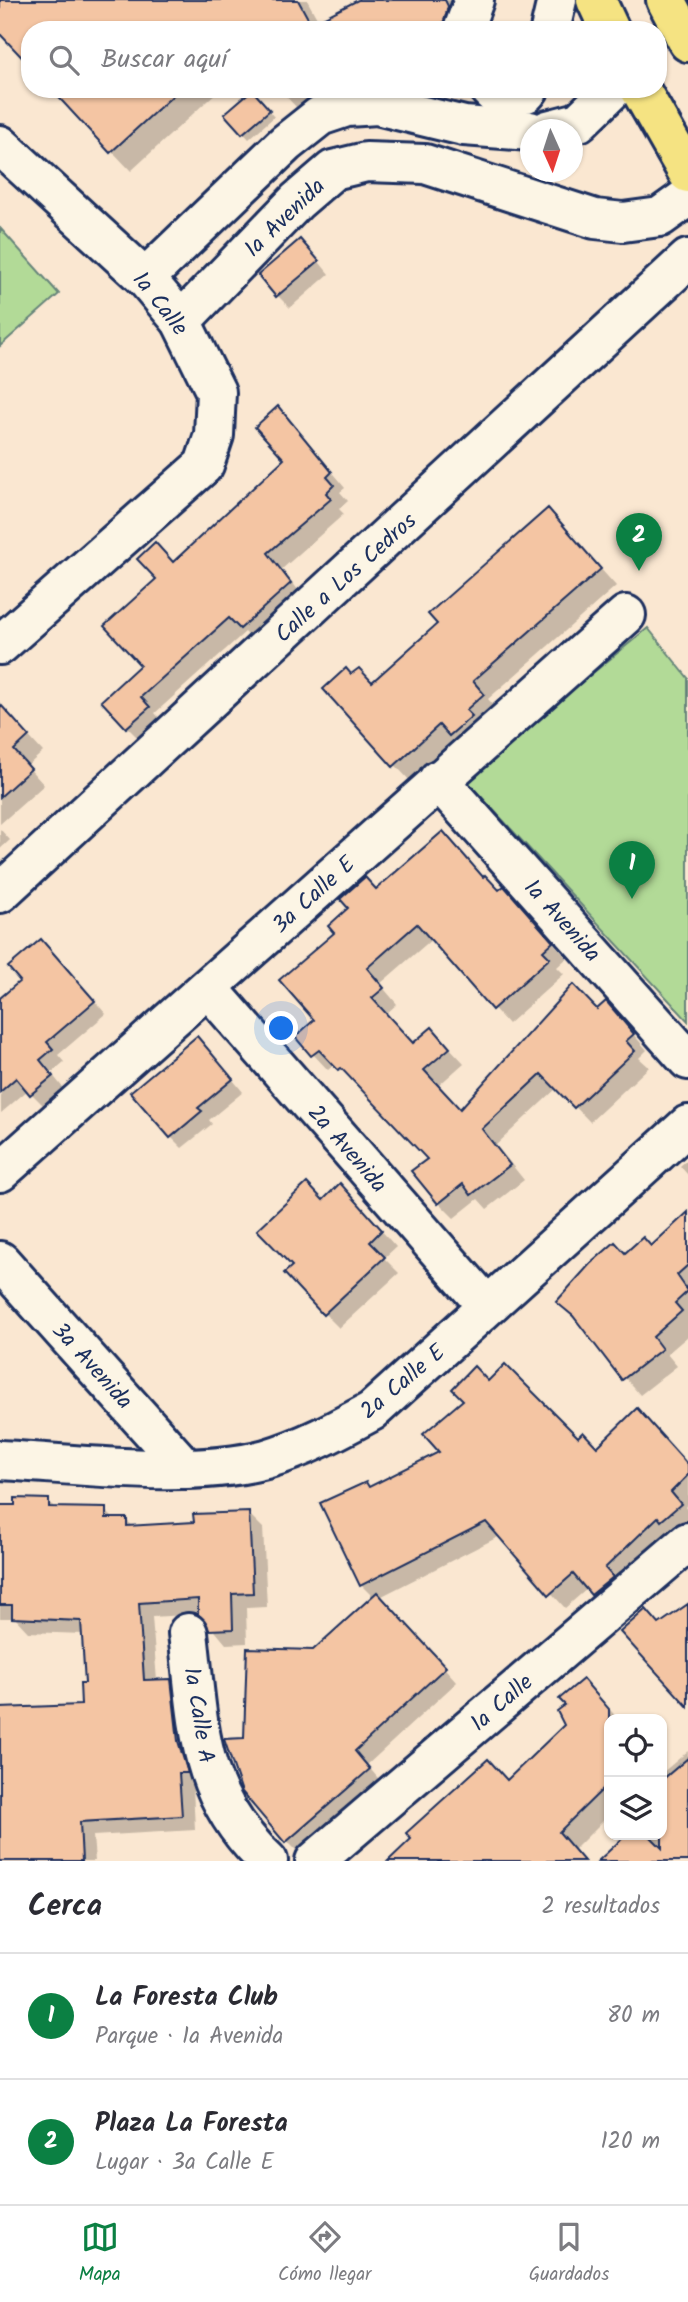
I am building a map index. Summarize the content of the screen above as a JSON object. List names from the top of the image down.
{
  "streets": {
    "street": [
      "1a Avenida",
      "1a Calle",
      "Calle a Los Cedros",
      "3a Calle E",
      "2a Avenida",
      "3a Avenida",
      "2a Calle E",
      "1a Calle A"
    ]
  },
  "crossings": [
    ["1a Avenida", "1a Calle"],
    ["1a Avenida", "3a Calle E"],
    ["3a Calle E", "2a Avenida"],
    ["2a Avenida", "2a Calle E"],
    ["3a Avenida", "2a Calle E"]
  ],
  "north": "bottom",
  "page": {
    "search": "Buscar aquí",
    "pins": ["2", "1"],
    "heading": ["Cerca", "2 resultados"],
    "list": [
      {
        "mark": "1",
        "name": "La Foresta Club",
        "note": "Parque · 1a Avenida",
        "value": "80 m"
      },
      {
        "mark": "2",
        "name": "Plaza La Foresta",
        "note": "Lugar · 3a Calle E",
        "value": "120 m"
      }
    ],
    "nav": ["Mapa", "Cómo llegar", "Guardados"]
  }
}
